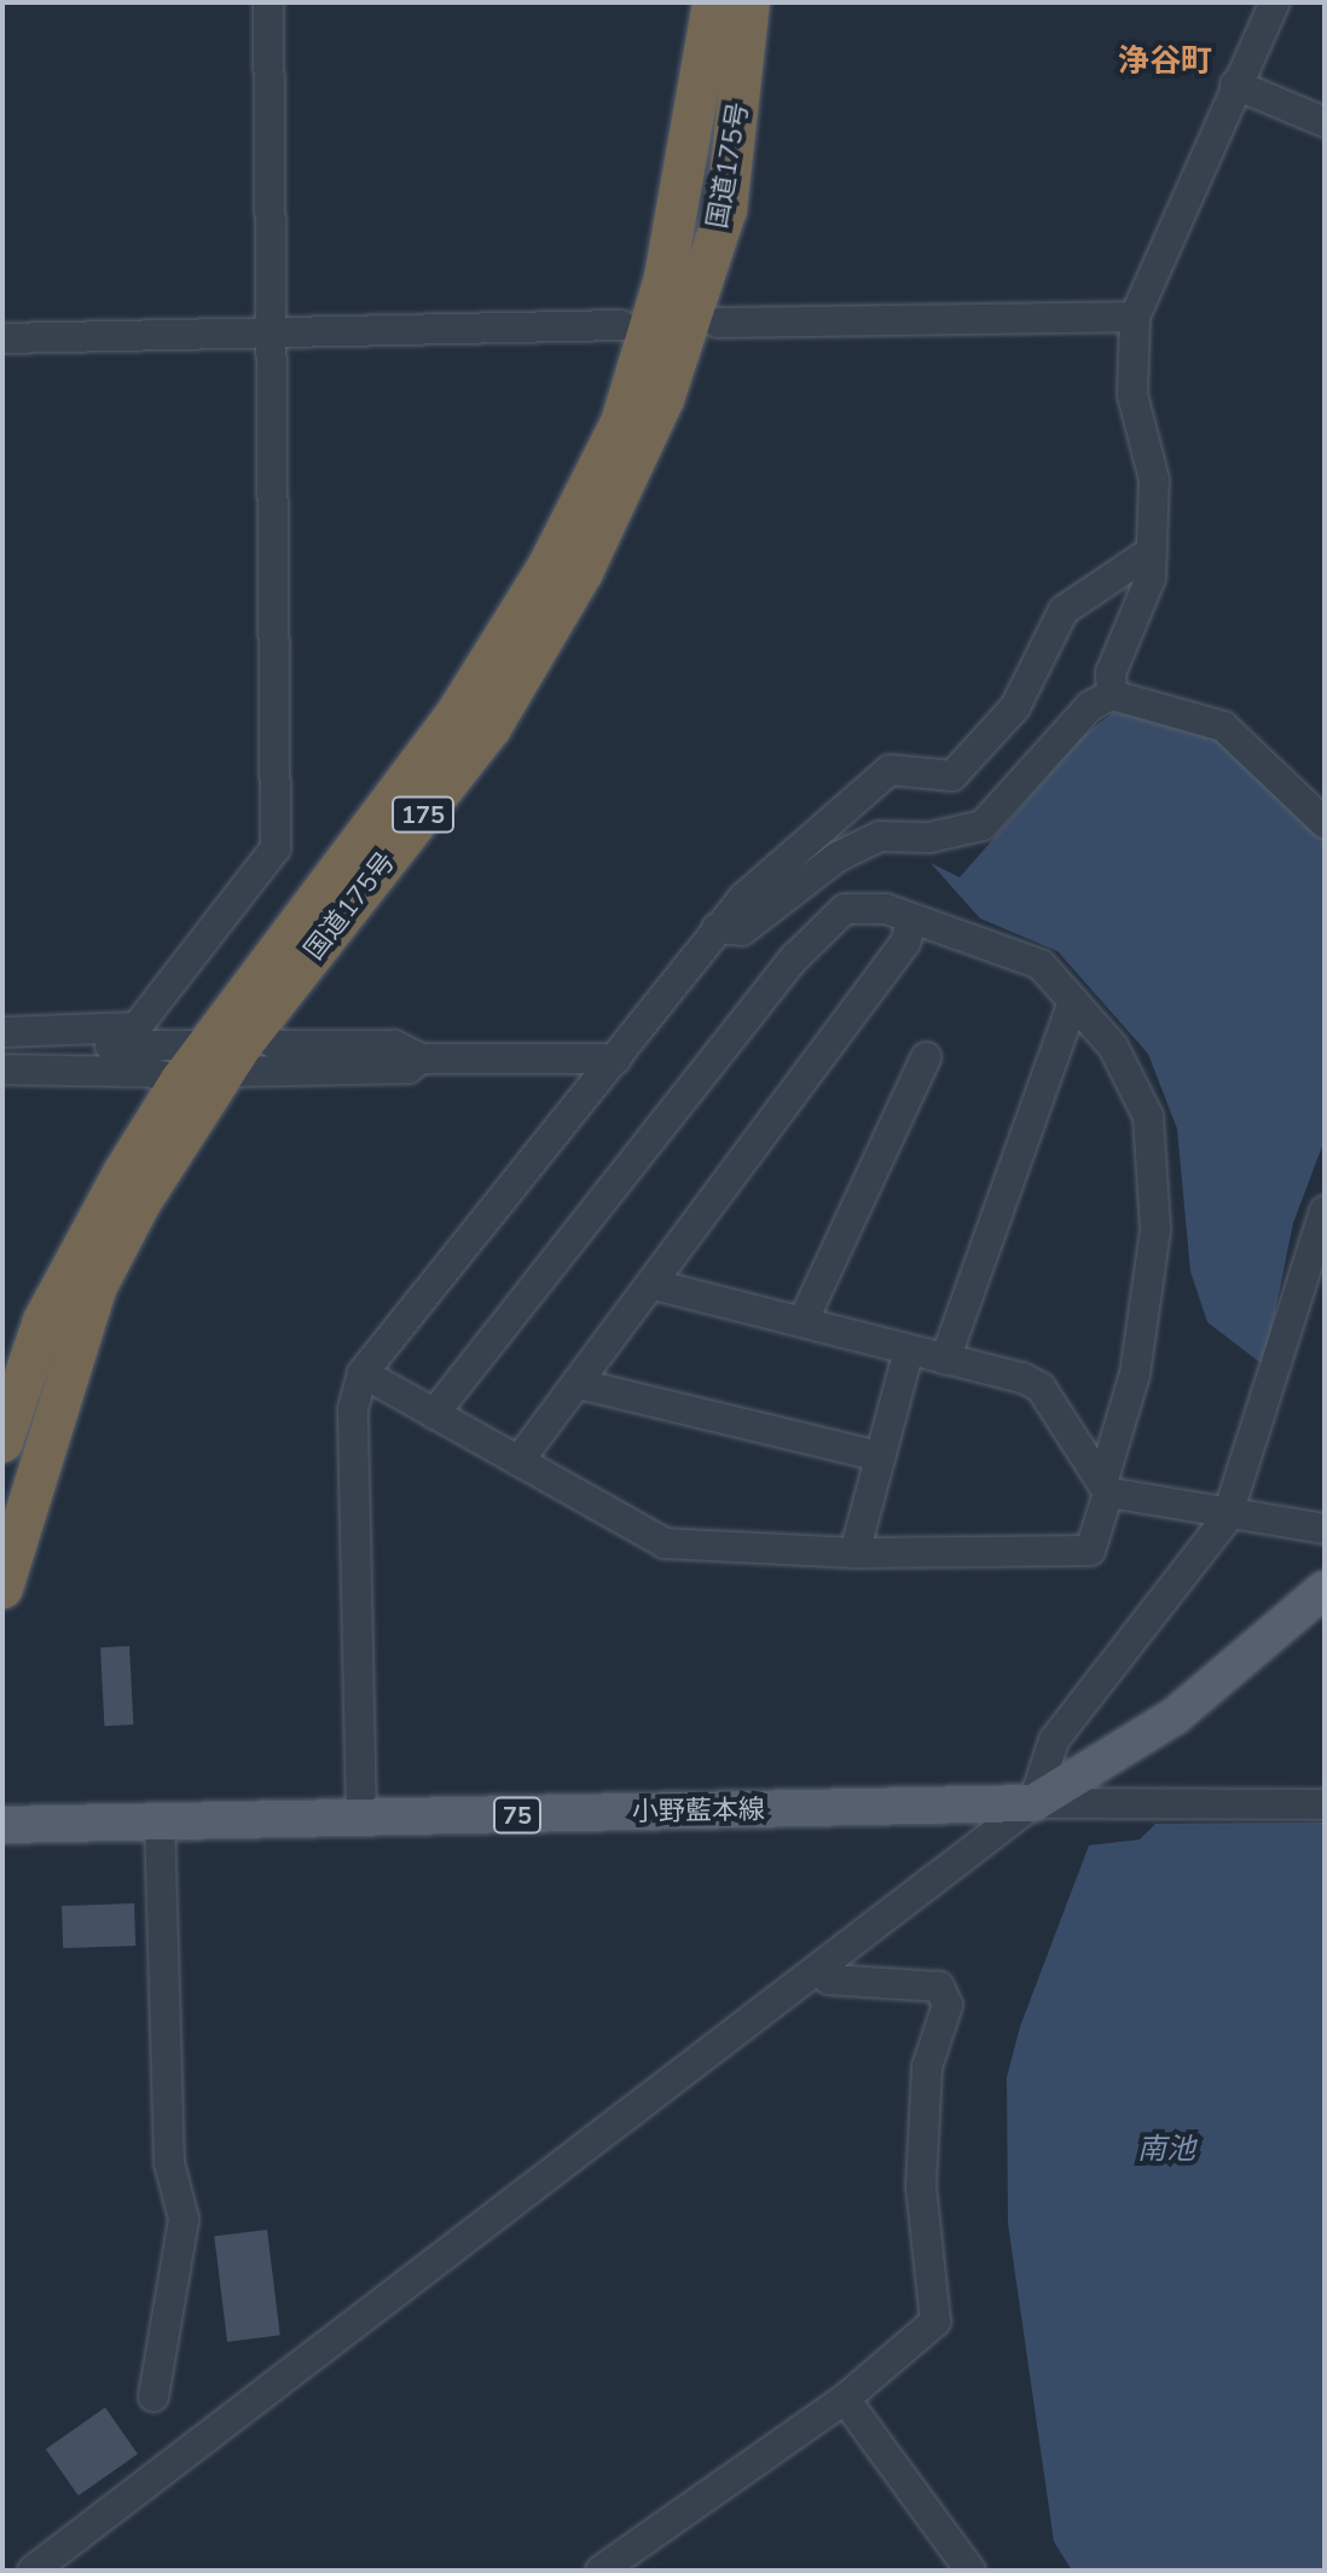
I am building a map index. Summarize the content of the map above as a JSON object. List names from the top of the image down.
{
  "streets": {
    "highway": ["国道175号", "175"],
    "main road": ["小野藍本線", "75"]
  },
  "districts": ["浄谷町"],
  "water": ["南池"]
}
